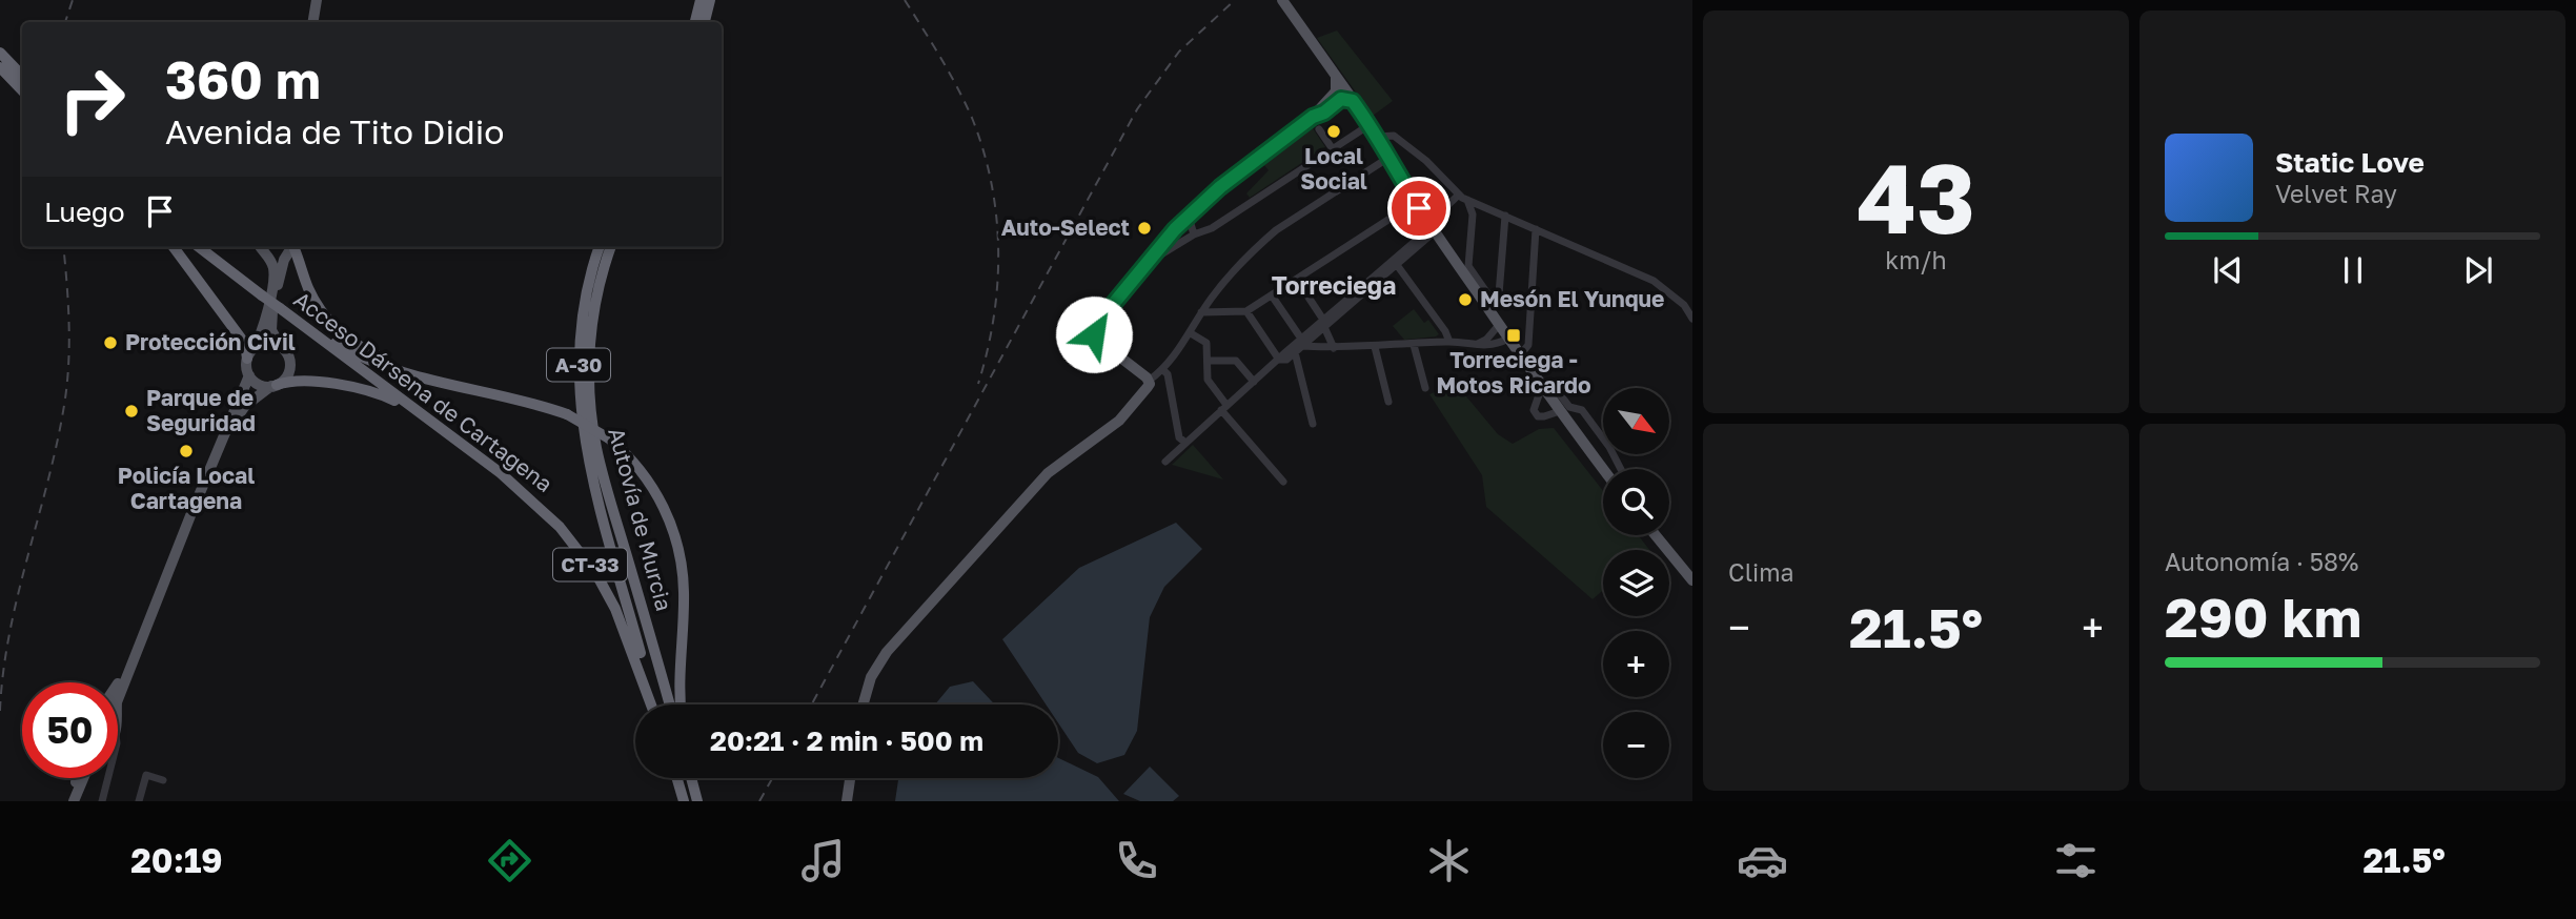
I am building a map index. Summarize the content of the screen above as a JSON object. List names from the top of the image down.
{
  "streets": {
    "highway": [
      "A-30",
      "Acceso Dársena de Cartagena",
      "Autovía de Murcia",
      "CT-33"
    ]
  },
  "districts": ["Torreciega"],
  "places": {
    "other": [
      "Local Social",
      "Auto-Select",
      "Mesón El Yunque",
      "Protección Civil",
      "Parque de Seguridad",
      "Policía Local Cartagena"
    ],
    "transit": ["Torreciega - Motos Ricardo"]
  },
  "north": "bottom right",
  "page": {
    "tile": [
      ["43", "km/h"],
      "Clima",
      ["Autonomía · 58%", "290 km"]
    ],
    "turn": ["360 m", "Avenida de Tito Didio"],
    "song": ["Static Love", "Velvet Ray"],
    "then": "Luego",
    "map_buttons": ["+", "−"],
    "heat": ["−", "21.5°", "+"],
    "limit": "50",
    "trip": "20:21 · 2 min · 500 m",
    "tabs": ["20:19", "21.5°"]
  }
}
